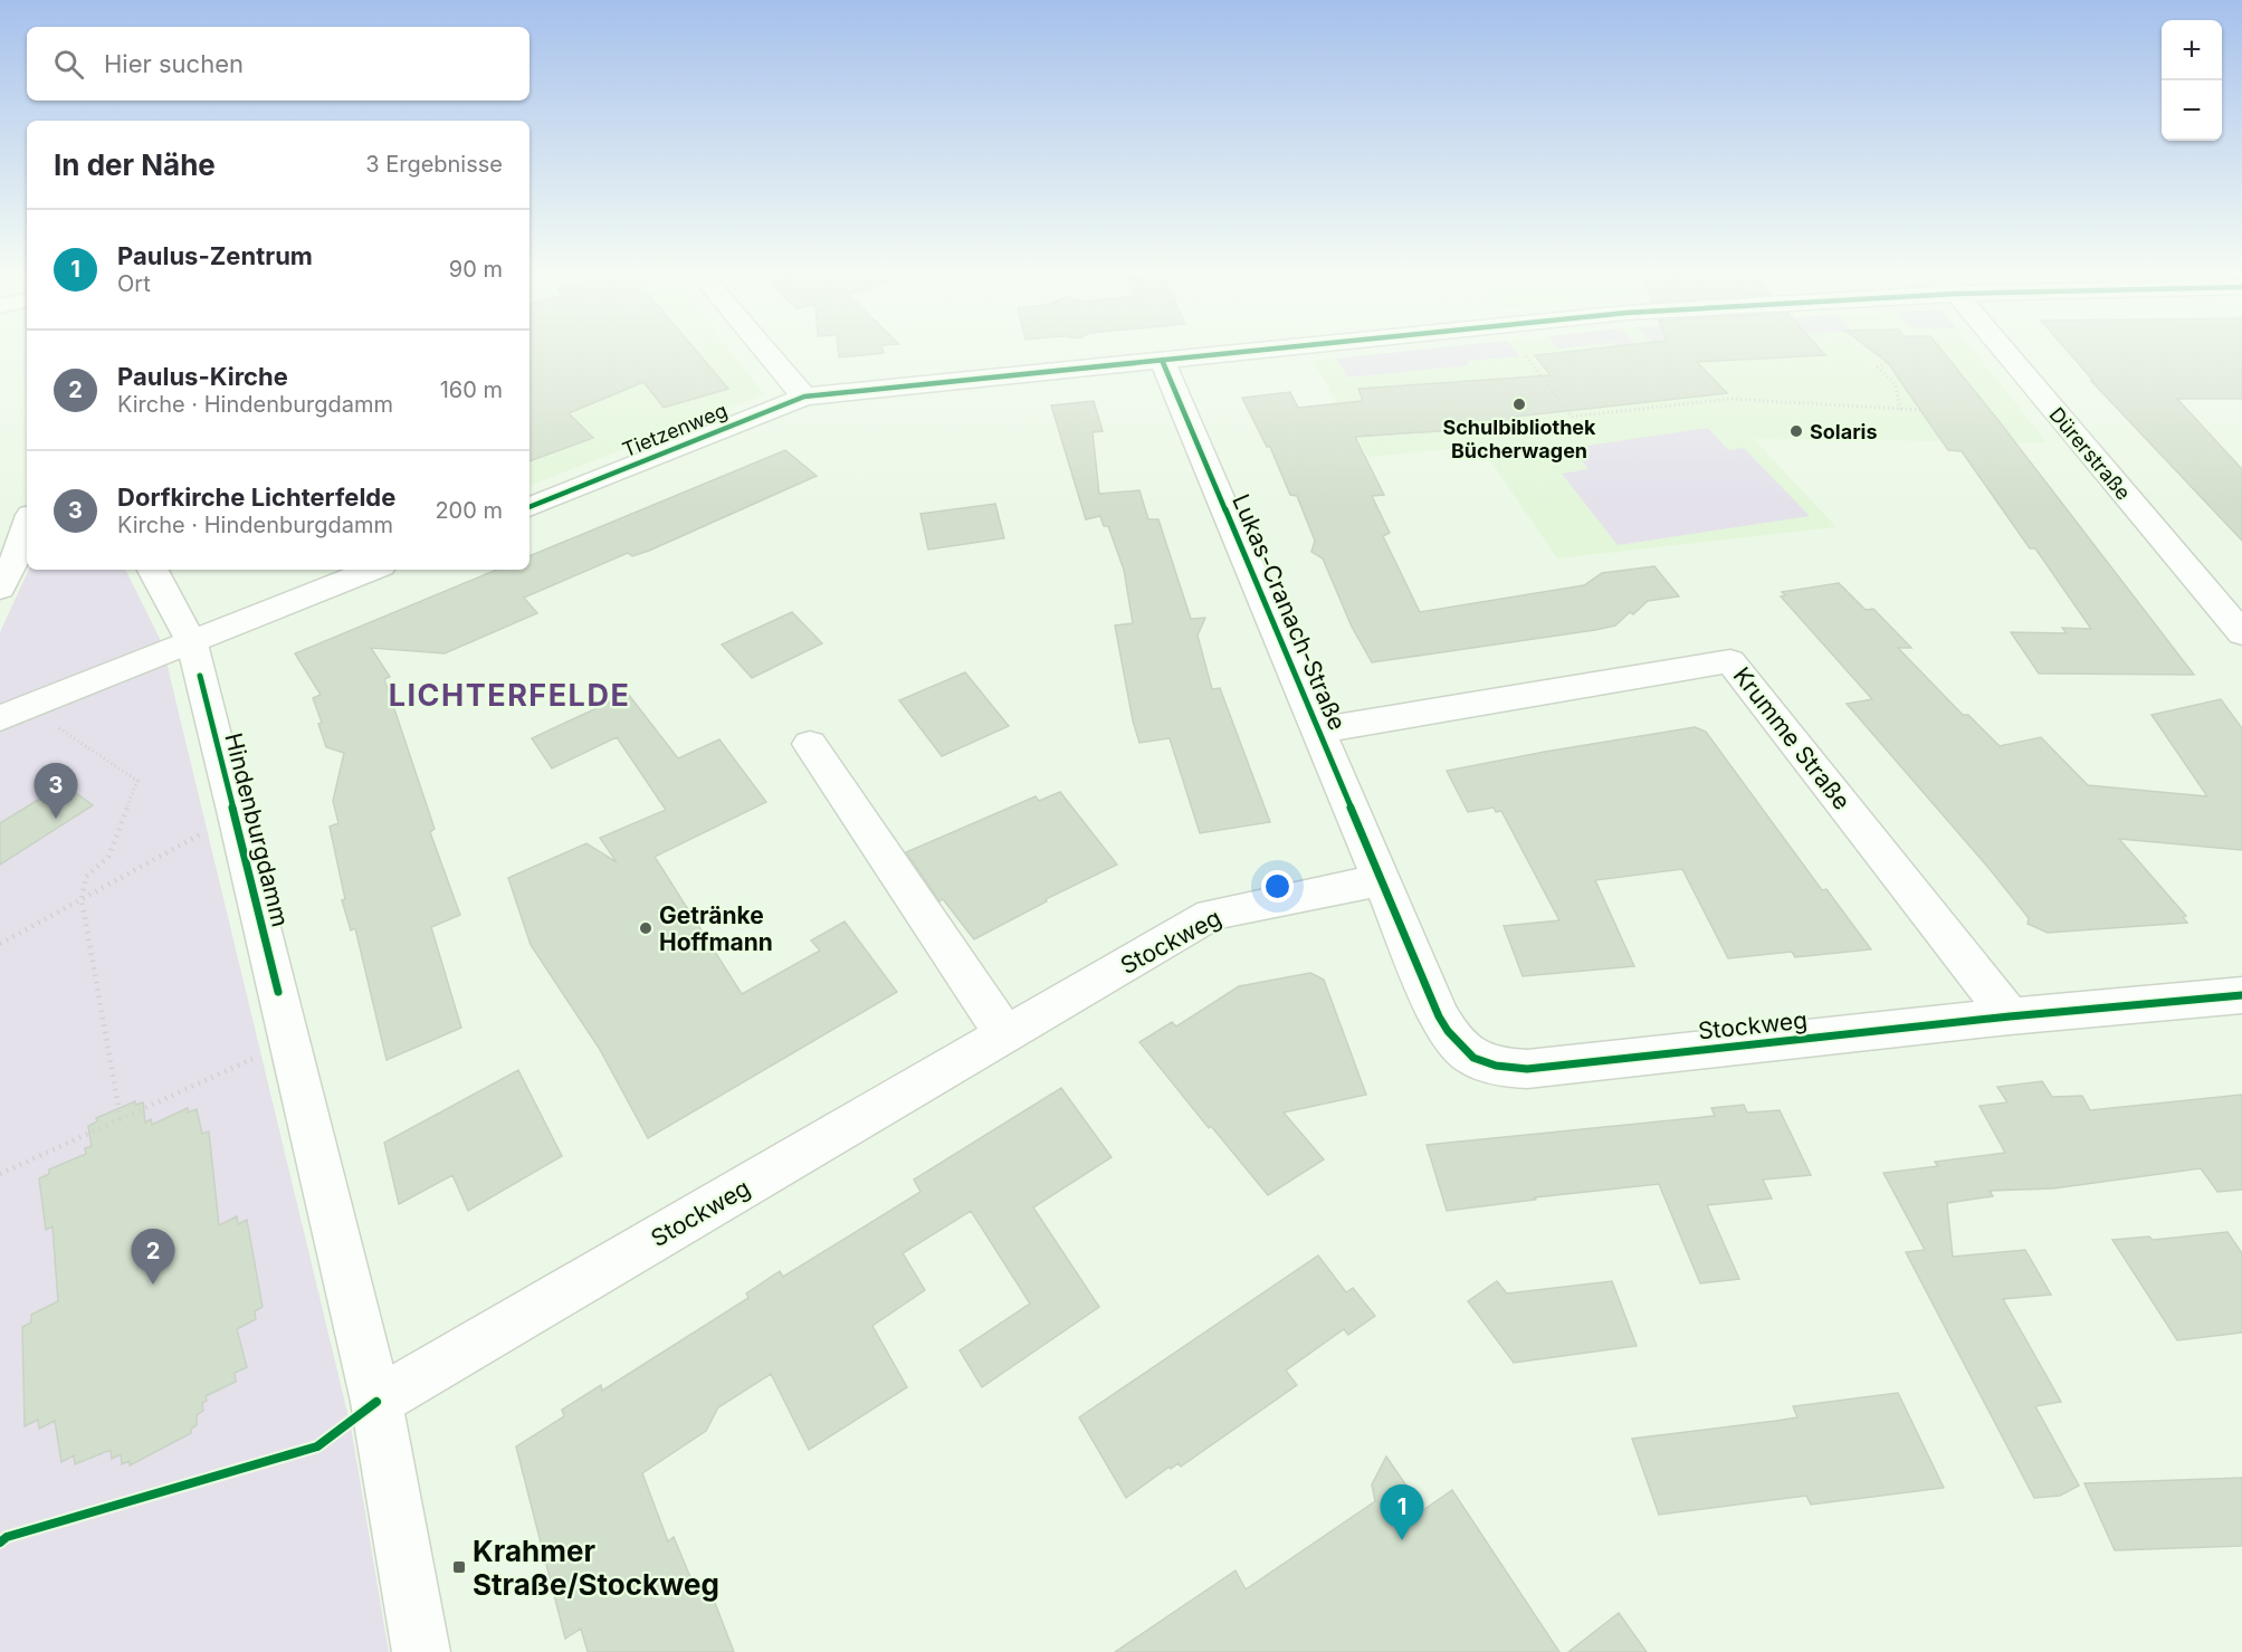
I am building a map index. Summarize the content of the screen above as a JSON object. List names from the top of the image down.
{
  "streets": {
    "street": [
      "Tietzenweg",
      "Dürerstraße",
      "Lukas-Cranach-Straße",
      "Krumme Straße",
      "Hindenburgdamm",
      "Stockweg"
    ]
  },
  "crossings": [
    ["Tietzenweg", "Lukas-Cranach-Straße"],
    ["Lukas-Cranach-Straße", "Krumme Straße"],
    ["Lukas-Cranach-Straße", "Stockweg"],
    ["Krumme Straße", "Stockweg"],
    ["Hindenburgdamm", "Stockweg"]
  ],
  "districts": ["LICHTERFELDE"],
  "places": {
    "other": ["Schulbibliothek Bücherwagen", "Solaris", "Getränke Hoffmann"],
    "transit": ["Krahmer Straße/Stockweg"]
  },
  "page": {
    "map_buttons": ["+", "−"],
    "search": "Hier suchen",
    "heading": ["In der Nähe", "3 Ergebnisse"],
    "list": [
      {
        "mark": "1",
        "name": "Paulus-Zentrum",
        "note": "Ort",
        "value": "90 m"
      },
      {
        "mark": "2",
        "name": "Paulus-Kirche",
        "note": "Kirche · Hindenburgdamm",
        "value": "160 m"
      },
      {
        "mark": "3",
        "name": "Dorfkirche Lichterfelde",
        "note": "Kirche · Hindenburgdamm",
        "value": "200 m"
      }
    ],
    "pins": ["3", "2", "1"]
  }
}
